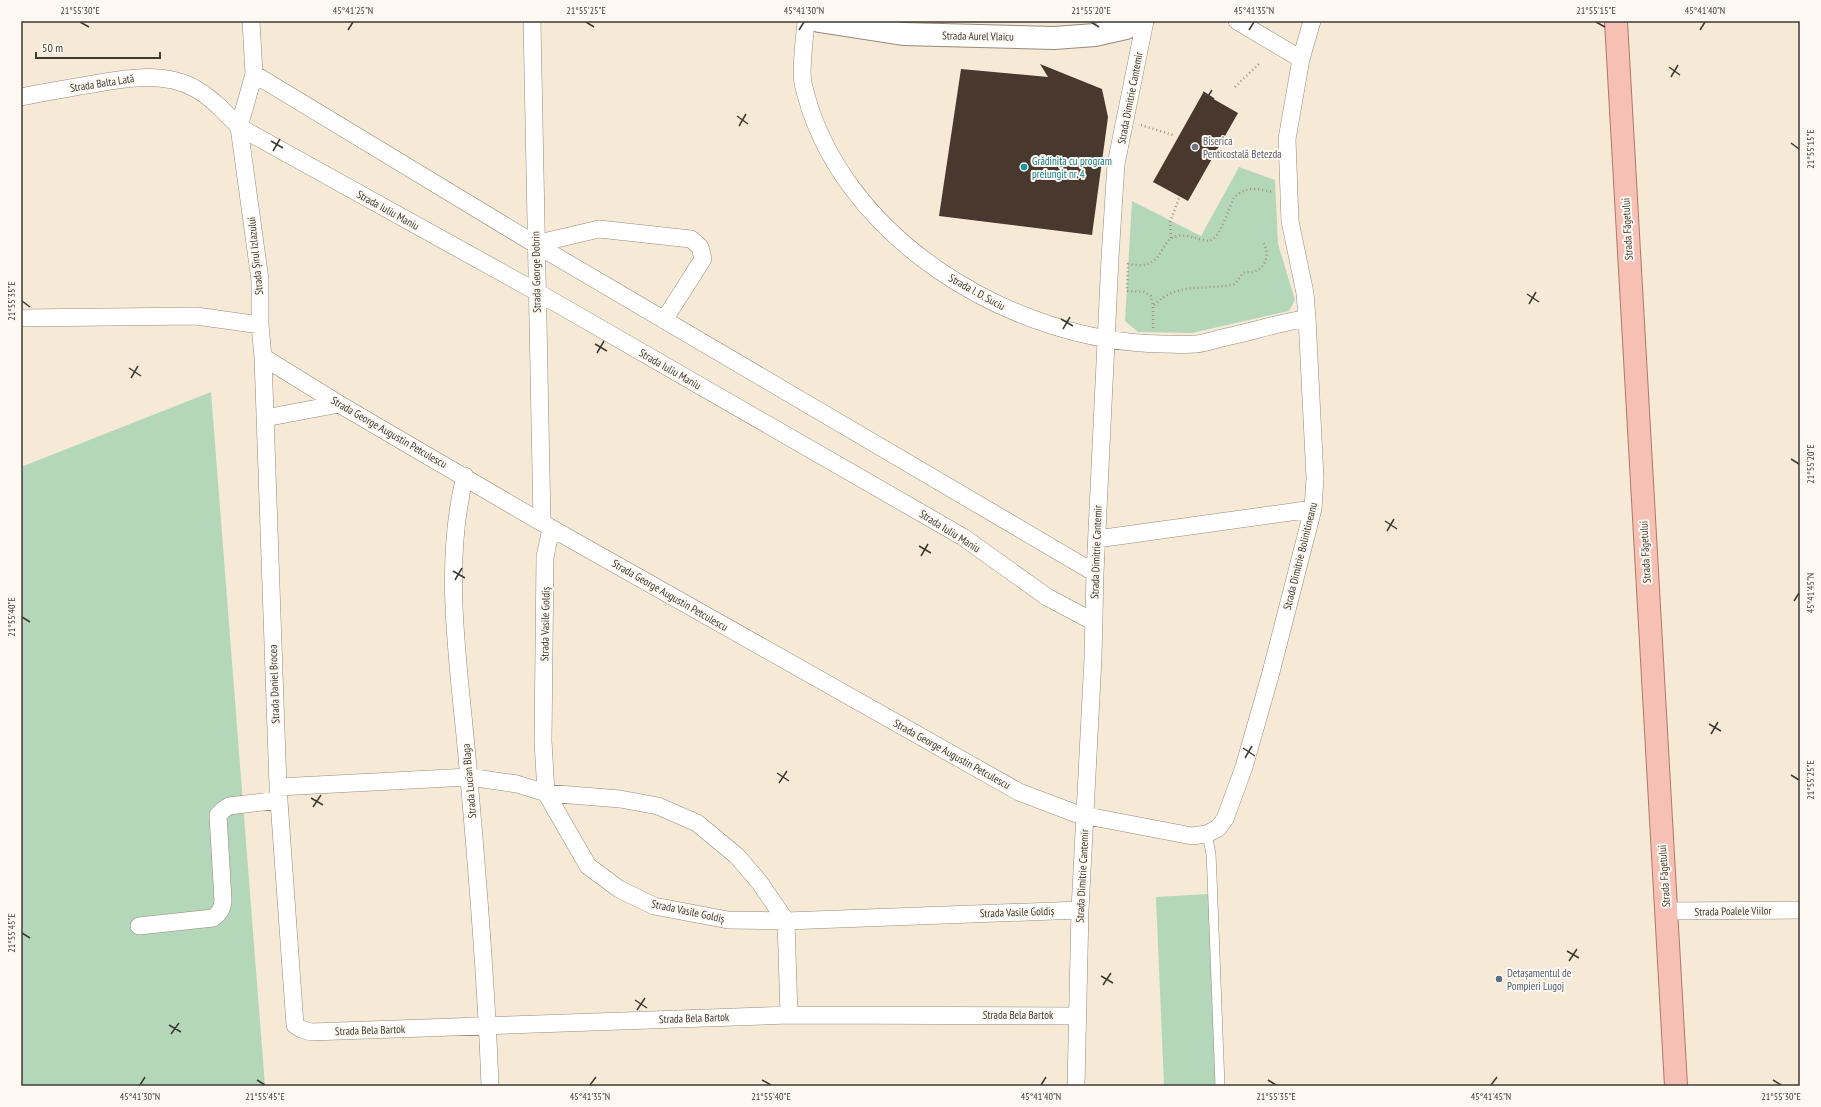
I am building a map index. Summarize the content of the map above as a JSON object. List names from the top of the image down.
{
  "streets": {
    "main road": ["Strada Făgetului"],
    "street": [
      "Strada Aurel Vlaicu",
      "Strada Balta Lată",
      "Strada Dimitrie Cantemir",
      "Strada Iuliu Maniu",
      "Strada Șirul Izlazului",
      "Strada George Dobrin",
      "Strada I. D. Suciu",
      "Strada George Augustin Petculescu",
      "Strada Dimitrie Bolinitineanu",
      "Strada Vasile Goldiș",
      "Strada Daniel Brocea",
      "Strada Lucian Blaga",
      "Strada Poalele Viilor",
      "Strada Bela Bartok"
    ]
  },
  "crossings": [
    ["Strada Balta Lată", "Strada Iuliu Maniu"],
    ["Strada Balta Lată", "Strada Șirul Izlazului"],
    ["Strada Dimitrie Cantemir", "Strada Iuliu Maniu"],
    ["Strada Dimitrie Cantemir", "Strada I. D. Suciu"],
    ["Strada Dimitrie Cantemir", "Strada George Augustin Petculescu"],
    ["Strada Dimitrie Cantemir", "Strada Vasile Goldiș"],
    ["Strada Dimitrie Cantemir", "Strada Bela Bartok"],
    ["Strada Iuliu Maniu", "Strada Șirul Izlazului"],
    ["Strada Iuliu Maniu", "Strada George Dobrin"],
    ["Strada Făgetului", "Strada Poalele Viilor"],
    ["Strada Șirul Izlazului", "Strada Daniel Brocea"],
    ["Strada George Dobrin", "Strada George Augustin Petculescu"],
    ["Strada George Dobrin", "Strada Vasile Goldiș"],
    ["Strada I. D. Suciu", "Strada Dimitrie Bolinitineanu"],
    ["Strada George Augustin Petculescu", "Strada Vasile Goldiș"],
    ["Strada George Augustin Petculescu", "Strada Daniel Brocea"],
    ["Strada George Augustin Petculescu", "Strada Lucian Blaga"],
    ["Strada Daniel Brocea", "Strada Bela Bartok"],
    ["Strada Lucian Blaga", "Strada Bela Bartok"]
  ],
  "places": ["Biserica Penticostală Betezda", "Grădinița cu program prelungit nr. 4", "Detașamentul de Pompieri Lugoj"],
  "scale_bar": "50 m",
  "coordinates": [
    "21°55'30\"E",
    "45°41'25\"N",
    "21°55'25\"E",
    "45°41'30\"N",
    "21°55'20\"E",
    "45°41'35\"N",
    "21°55'15\"E",
    "45°41'40\"N",
    "21°55'35\"E",
    "45°41'45\"N",
    "21°55'40\"E",
    "21°55'45\"E"
  ]
}
